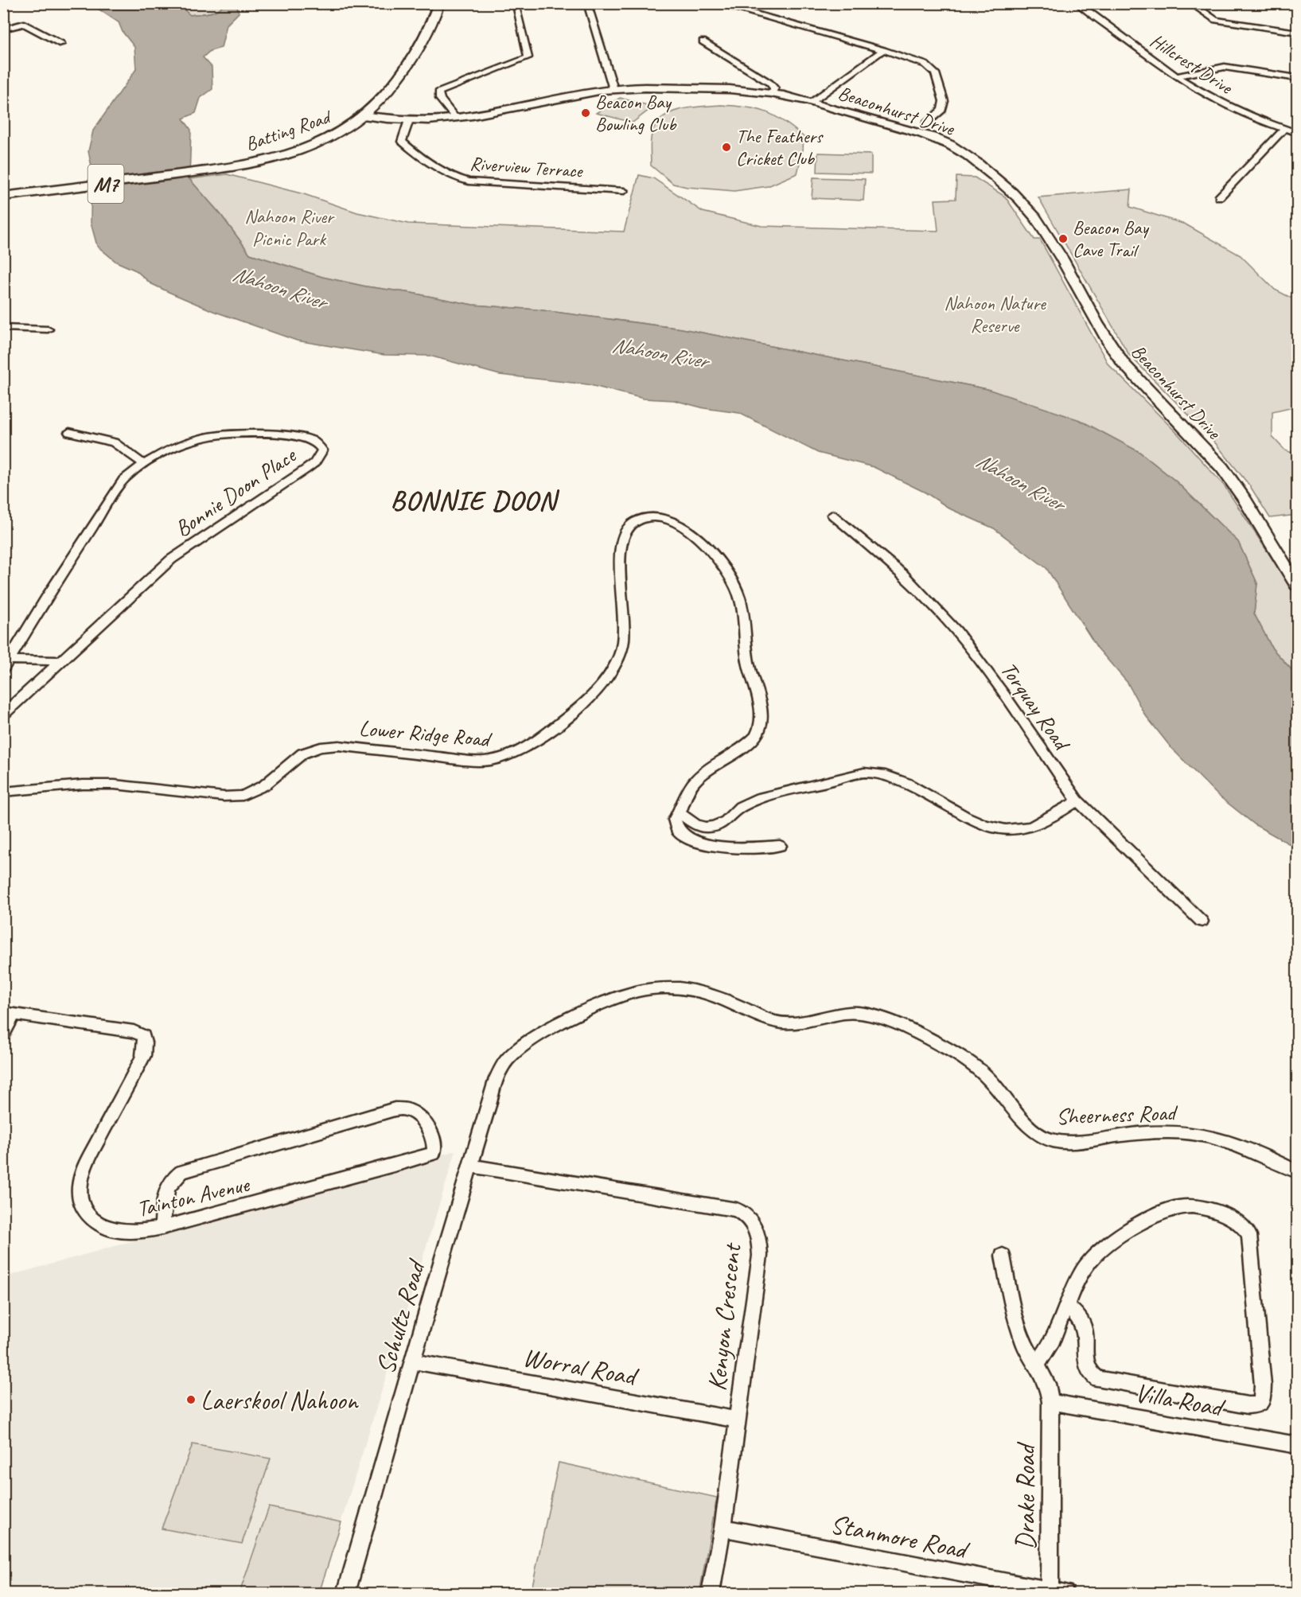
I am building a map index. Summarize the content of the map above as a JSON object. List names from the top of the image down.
{
  "streets": {
    "main road": ["Batting Road", "M7"],
    "street": [
      "Hillcrest Drive",
      "Beaconhurst Drive",
      "Riverview Terrace",
      "Bonnie Doon Place",
      "Torquay Road",
      "Lower Ridge Road",
      "Sheerness Road",
      "Tainton Avenue",
      "Schultz Road",
      "Kenyon Crescent",
      "Worral Road",
      "Villa Road",
      "Drake Road",
      "Stanmore Road"
    ]
  },
  "crossings": [
    ["Beaconhurst Drive", "Batting Road"],
    ["Beaconhurst Drive", "Riverview Terrace"],
    ["Sheerness Road", "Schultz Road"],
    ["Sheerness Road", "Kenyon Crescent"],
    ["Schultz Road", "Kenyon Crescent"],
    ["Schultz Road", "Worral Road"],
    ["Kenyon Crescent", "Worral Road"],
    ["Kenyon Crescent", "Stanmore Road"],
    ["Villa Road", "Drake Road"],
    ["Drake Road", "Stanmore Road"]
  ],
  "districts": ["BONNIE DOON"],
  "water": ["Nahoon River"],
  "parks": ["Nahoon River Picnic Park", "Nahoon Nature Reserve"],
  "places": [
    "Beacon Bay Bowling Club",
    "The Feathers Cricket Club",
    "Beacon Bay Cave Trail",
    "Laerskool Nahoon"
  ]
}
